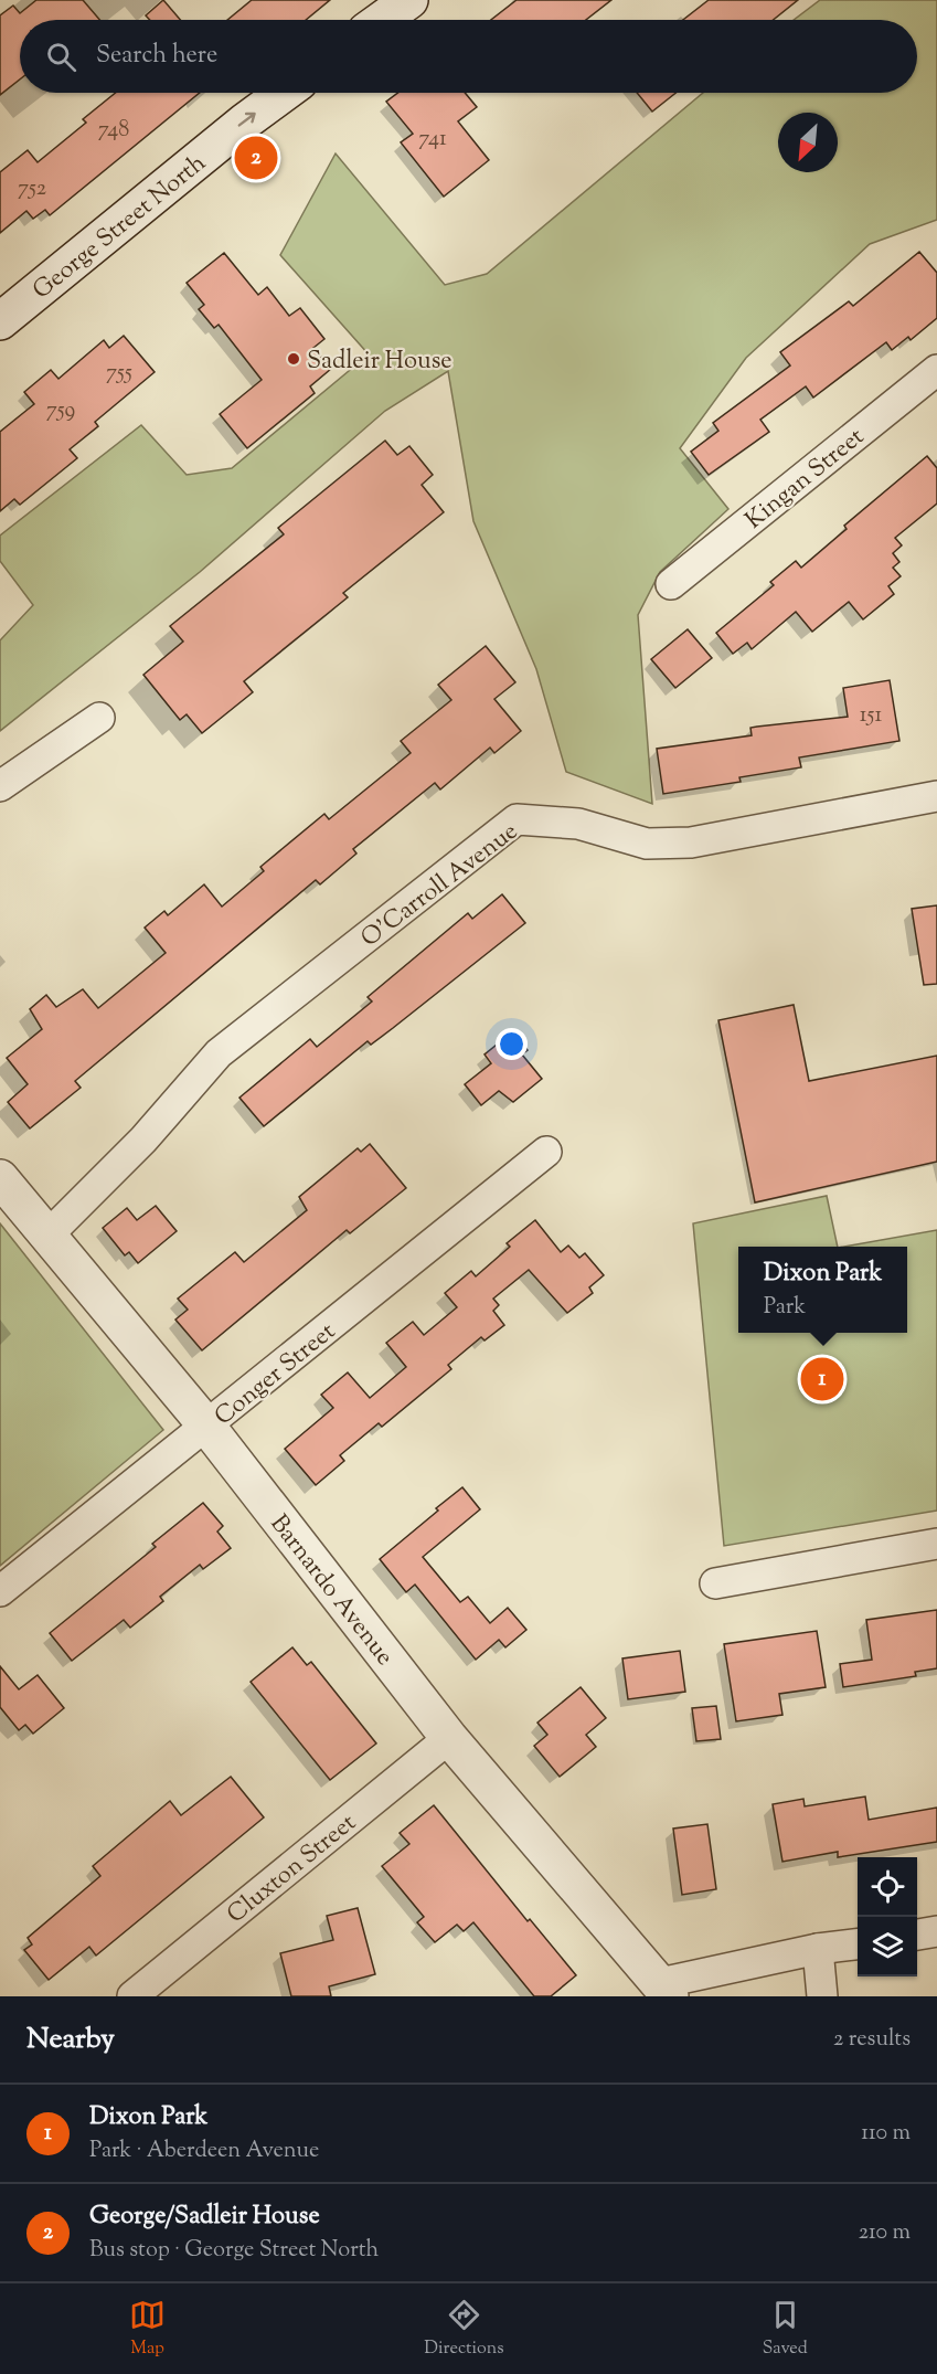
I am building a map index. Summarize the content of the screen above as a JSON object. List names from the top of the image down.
{
  "streets": {
    "street": [
      "George Street North",
      "Kingan Street",
      "O'Carroll Avenue",
      "Conger Street",
      "Barnardo Avenue",
      "Cluxton Street"
    ]
  },
  "crossings": [
    ["O'Carroll Avenue", "Barnardo Avenue"],
    ["Conger Street", "Barnardo Avenue"],
    ["Barnardo Avenue", "Cluxton Street"]
  ],
  "one_way": ["George Street North"],
  "places": ["Sadleir House"],
  "house_numbers": [
    "748",
    "741",
    "752",
    "755",
    "759",
    "151"
  ],
  "north": "bottom left",
  "page": {
    "search": "Search here",
    "pins": ["2", "1"],
    "popup": ["Dixon Park", "Park"],
    "heading": ["Nearby", "2 results"],
    "list": [
      {
        "mark": "1",
        "name": "Dixon Park",
        "note": "Park · Aberdeen Avenue",
        "value": "110 m"
      },
      {
        "mark": "2",
        "name": "George/Sadleir House",
        "note": "Bus stop · George Street North",
        "value": "210 m"
      }
    ],
    "nav": ["Map", "Directions", "Saved"]
  }
}
